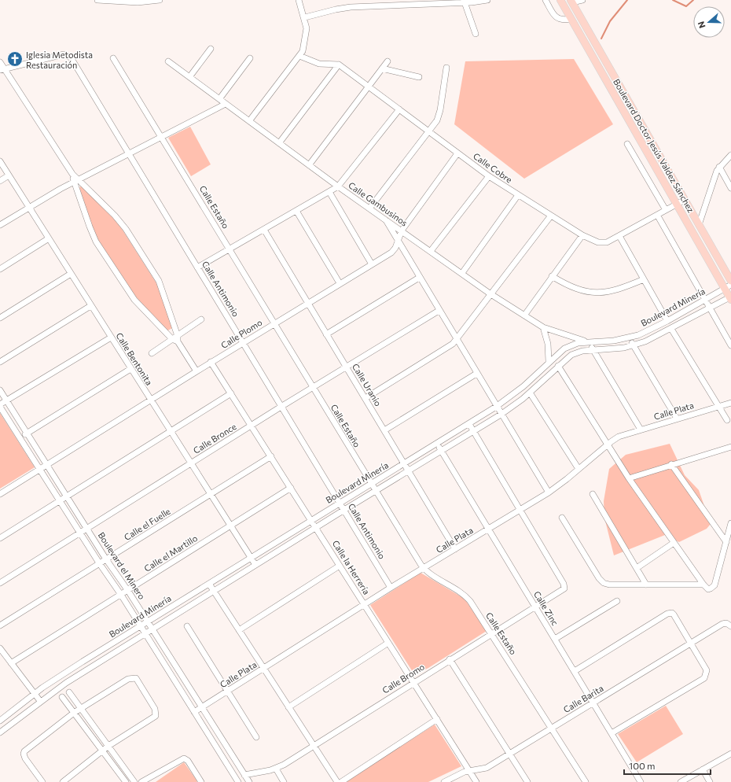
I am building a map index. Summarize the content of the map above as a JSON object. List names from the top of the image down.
{
  "streets": {
    "main road": ["Boulevard Doctor Jesús Valdez Sánchez"],
    "street": [
      "Calle Cobre",
      "Calle Gambusinos",
      "Calle Estaño",
      "Calle Antimonio",
      "Boulevard Minería",
      "Calle Plomo",
      "Calle Bentonita",
      "Calle Uranio",
      "Calle Plata",
      "Calle Bronce",
      "Calle el Fuelle",
      "Calle el Martillo",
      "Boulevard el Minero",
      "Calle la Herrería",
      "Calle Zinc",
      "Calle Bromo",
      "Calle Barita"
    ]
  },
  "crossings": [
    ["Boulevard Doctor Jesús Valdez Sánchez", "Calle Cobre"],
    ["Boulevard Doctor Jesús Valdez Sánchez", "Boulevard Minería"],
    ["Calle Cobre", "Calle Plomo"],
    ["Calle Gambusinos", "Boulevard Minería"],
    ["Calle Gambusinos", "Calle Plomo"],
    ["Calle Estaño", "Boulevard Minería"],
    ["Calle Estaño", "Calle Plomo"],
    ["Calle Estaño", "Calle Plata"],
    ["Calle Estaño", "Calle Bronce"],
    ["Calle Estaño", "Calle Bromo"],
    ["Calle Estaño", "Calle Barita"],
    ["Calle Antimonio", "Boulevard Minería"],
    ["Calle Antimonio", "Calle Plomo"],
    ["Calle Antimonio", "Calle Plata"],
    ["Calle Antimonio", "Calle Bronce"],
    ["Boulevard Minería", "Calle Bentonita"],
    ["Boulevard Minería", "Calle Uranio"],
    ["Boulevard Minería", "Boulevard el Minero"],
    ["Boulevard Minería", "Calle la Herrería"],
    ["Boulevard Minería", "Calle Zinc"],
    ["Calle Plomo", "Calle Bentonita"],
    ["Calle Plomo", "Calle Uranio"],
    ["Calle Plomo", "Boulevard el Minero"],
    ["Calle Plomo", "Calle la Herrería"],
    ["Calle Bentonita", "Calle Bronce"],
    ["Calle Bentonita", "Calle el Fuelle"],
    ["Calle Bentonita", "Calle el Martillo"],
    ["Calle Uranio", "Calle Plata"],
    ["Calle Uranio", "Calle Bronce"],
    ["Calle Plata", "Boulevard el Minero"],
    ["Calle Plata", "Calle la Herrería"],
    ["Calle Plata", "Calle Zinc"],
    ["Calle Plata", "Calle Bromo"],
    ["Calle Bronce", "Boulevard el Minero"],
    ["Calle Bronce", "Calle la Herrería"],
    ["Calle el Fuelle", "Boulevard el Minero"],
    ["Calle el Fuelle", "Calle la Herrería"],
    ["Calle el Martillo", "Boulevard el Minero"],
    ["Calle el Martillo", "Calle la Herrería"],
    ["Boulevard el Minero", "Calle Bromo"],
    ["Calle la Herrería", "Calle Bromo"],
    ["Calle la Herrería", "Calle Barita"],
    ["Calle Zinc", "Calle Bromo"],
    ["Calle Zinc", "Calle Barita"]
  ],
  "places": {
    "church": ["Iglesia Metodista Restauración"]
  },
  "scale_bar": "100 m",
  "north": "left"
}
